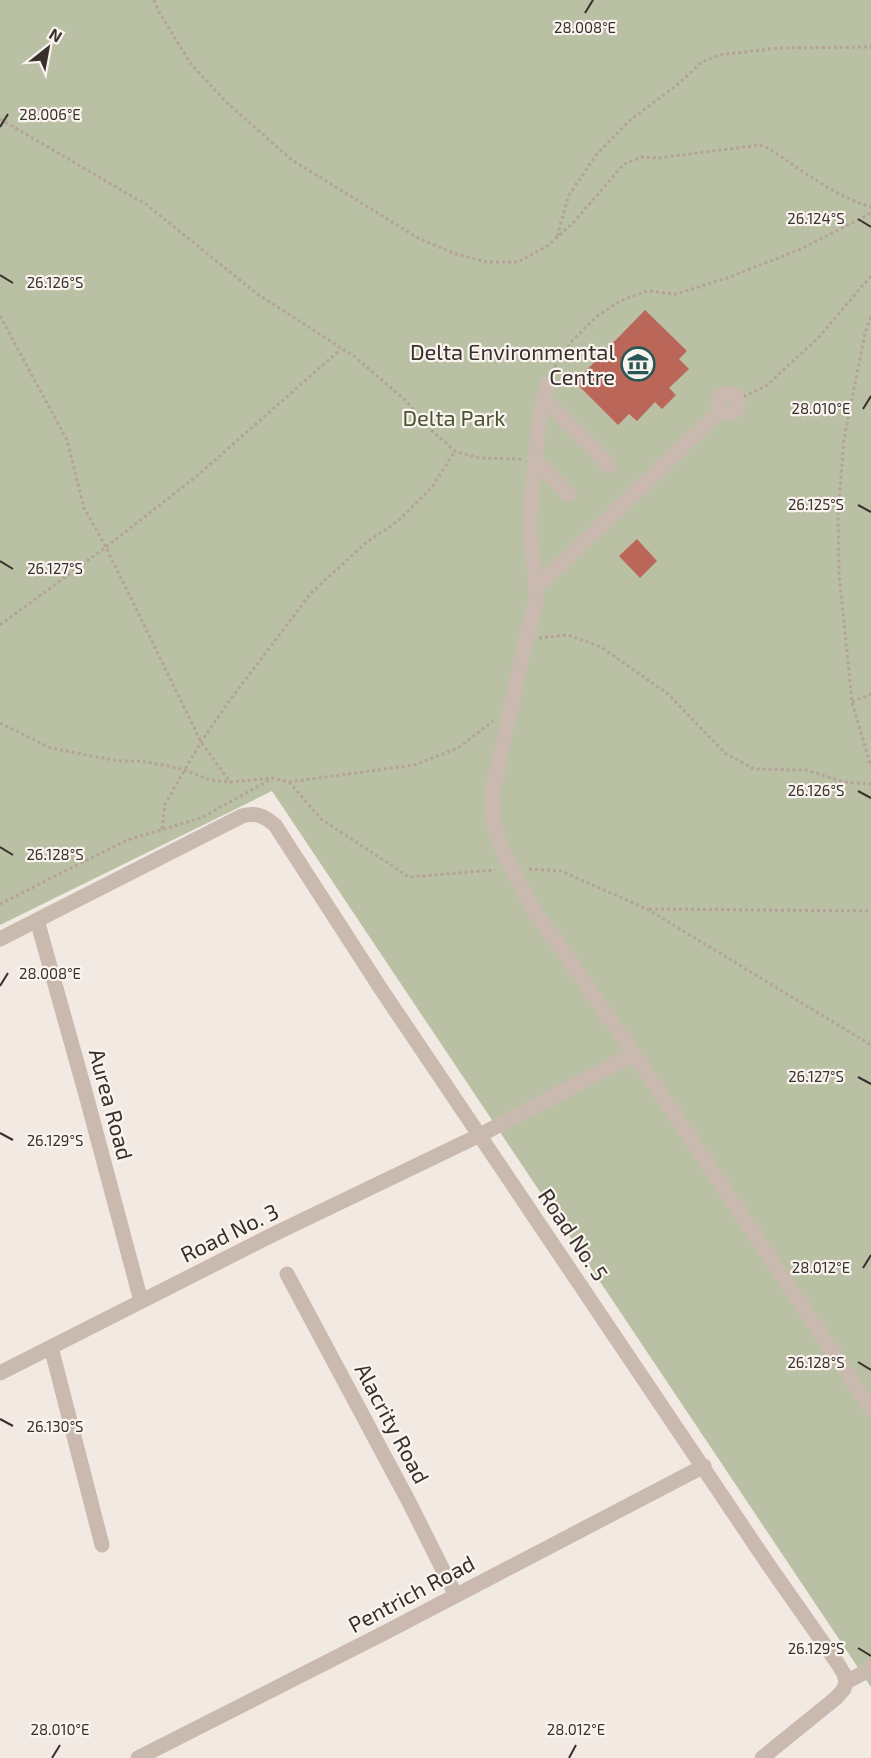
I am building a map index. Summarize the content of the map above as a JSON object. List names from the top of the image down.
{
  "streets": {
    "street": [
      "Aurea Road",
      "Road No. 3",
      "Road No. 5",
      "Alacrity Road",
      "Pentrich Road"
    ]
  },
  "crossings": [
    ["Aurea Road", "Road No. 3"],
    ["Aurea Road", "Road No. 5"],
    ["Road No. 3", "Road No. 5"],
    ["Road No. 5", "Pentrich Road"],
    ["Alacrity Road", "Pentrich Road"]
  ],
  "parks": ["Delta Park"],
  "places": {
    "museum": ["Delta Environmental Centre"]
  },
  "north": "top right",
  "coordinates": [
    "28.008°E",
    "28.006°E",
    "26.124°S",
    "26.126°S",
    "28.010°E",
    "26.125°S",
    "26.127°S",
    "26.128°S",
    "26.129°S",
    "28.012°E",
    "26.130°S"
  ]
}
